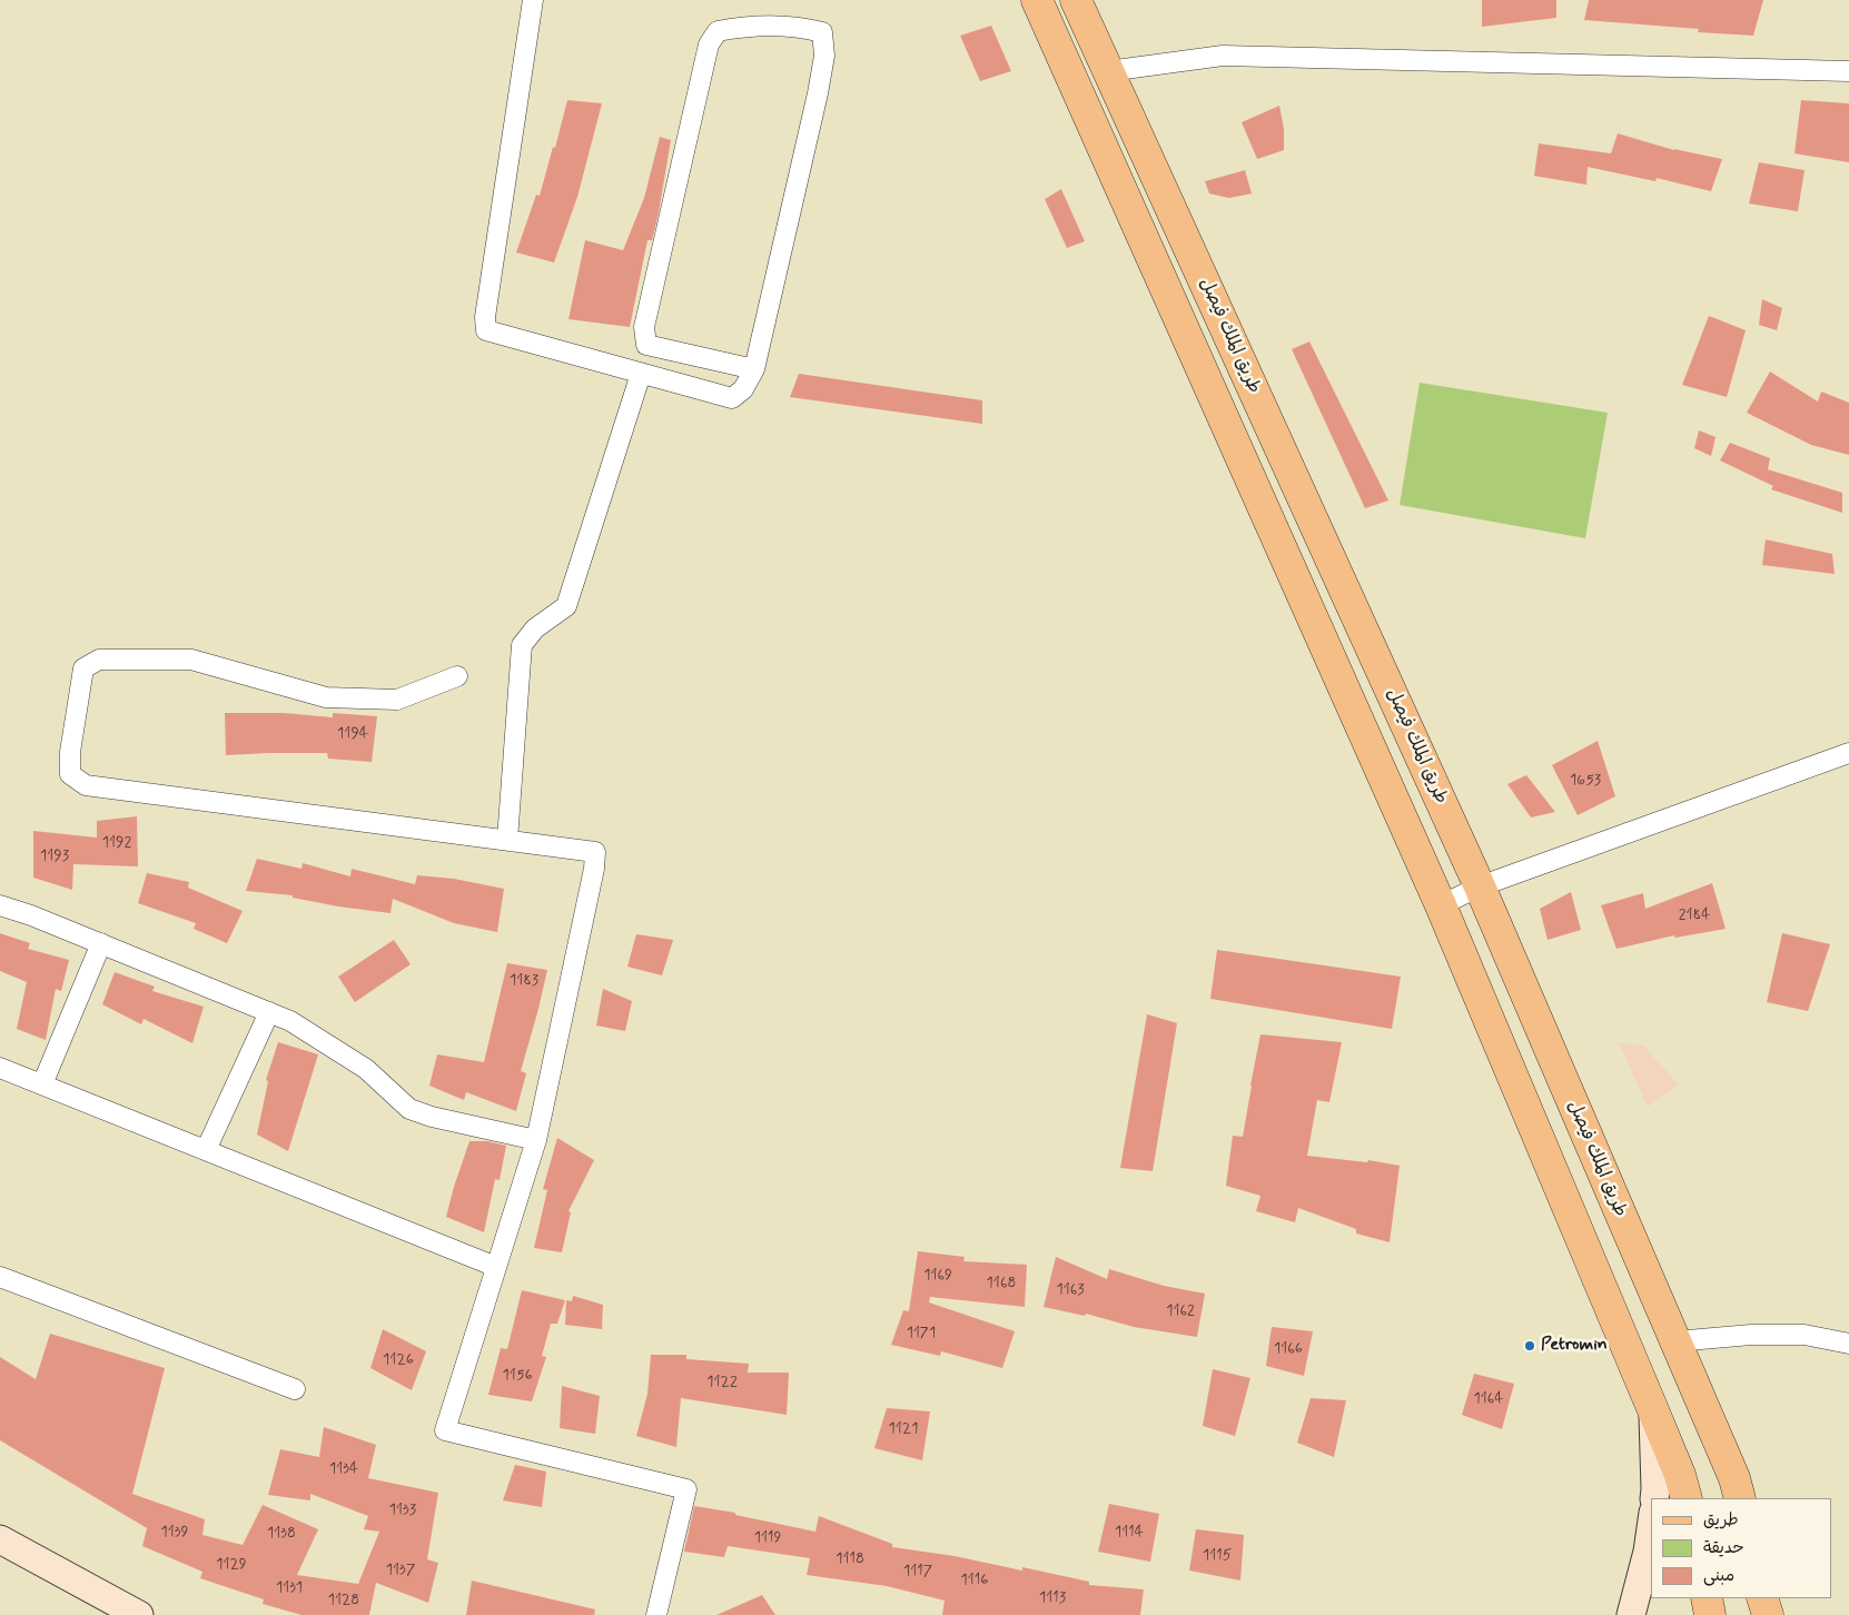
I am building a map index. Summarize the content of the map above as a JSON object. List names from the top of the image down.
{
  "streets": {
    "main road": ["طريق الملك فيصل"]
  },
  "places": ["Petromin"],
  "house_numbers": [
    "1194",
    "1653",
    "1192",
    "1193",
    "2184",
    "1183",
    "1169",
    "1168",
    "1163",
    "1162",
    "1171",
    "1166",
    "1126",
    "1156",
    "1122",
    "1164",
    "1121",
    "1134",
    "1133",
    "1139",
    "1114",
    "1138",
    "1119",
    "1115",
    "1118",
    "1129",
    "1137",
    "1117",
    "1116",
    "1131",
    "1113",
    "1128"
  ],
  "legend": ["طريق", "حديقة", "مبنى"]
}
